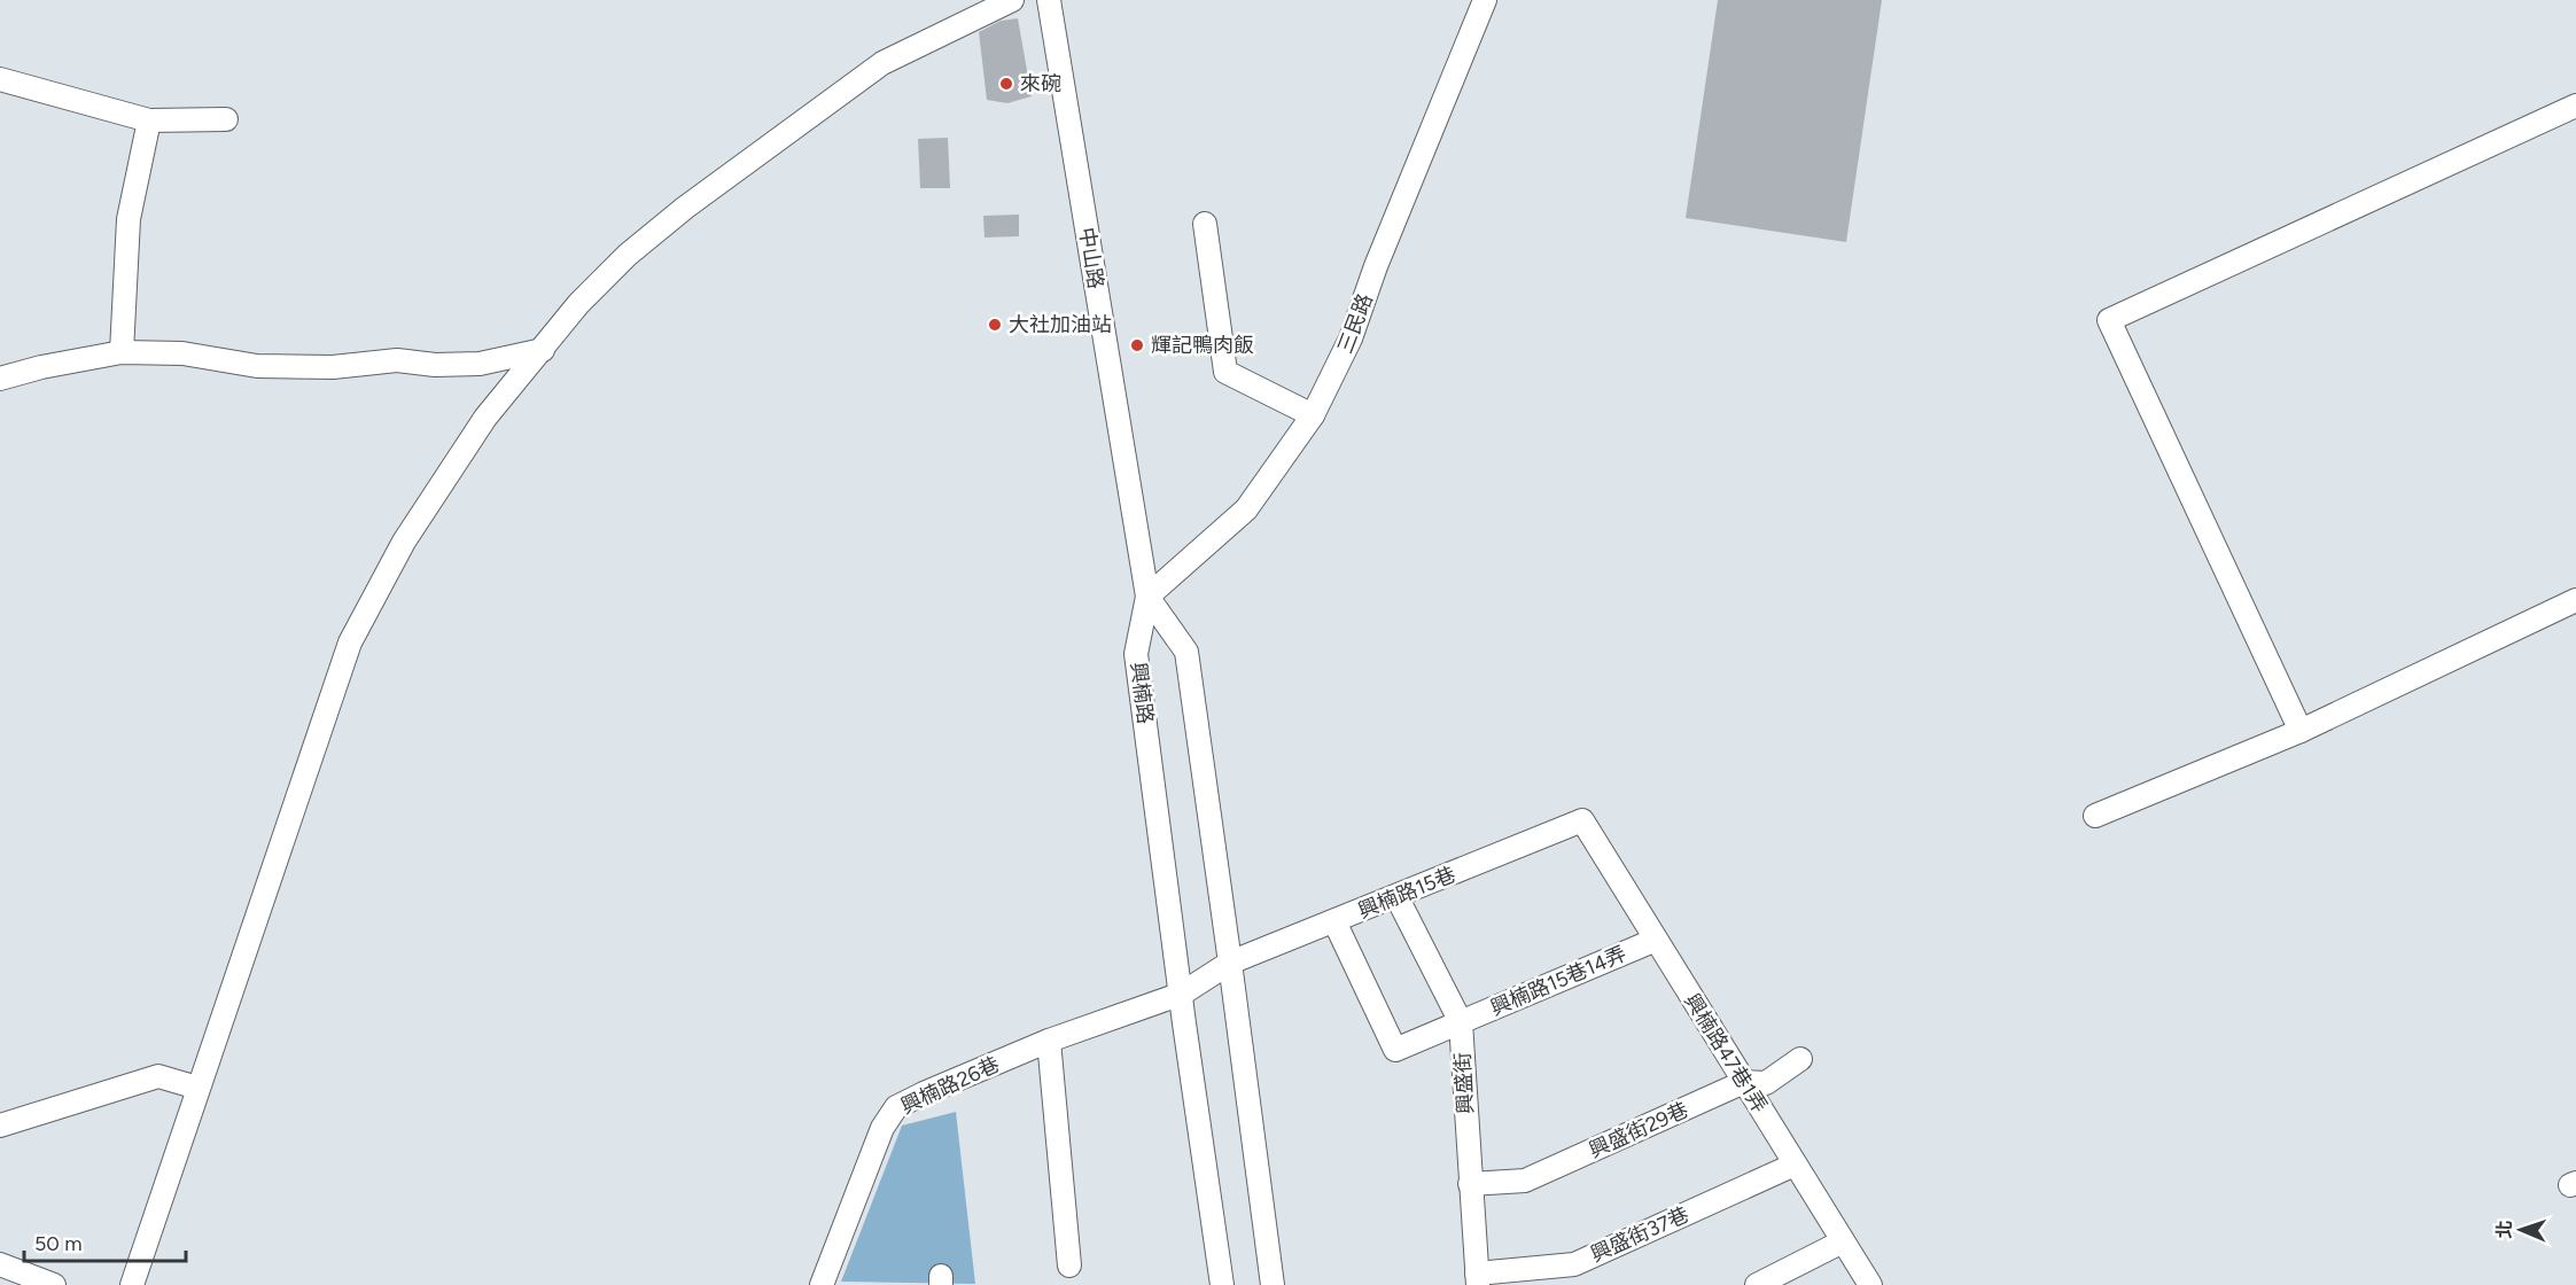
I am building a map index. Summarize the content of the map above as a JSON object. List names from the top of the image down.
{
  "streets": {
    "street": [
      "中山路",
      "三民路",
      "興楠路",
      "興楠路15巷",
      "興楠路15巷14弄",
      "興楠路47巷1弄",
      "興盛街",
      "興楠路26巷",
      "興盛街29巷",
      "興盛街37巷"
    ]
  },
  "crossings": [
    ["中山路", "三民路"],
    ["中山路", "興楠路"],
    ["三民路", "興楠路"],
    ["興楠路", "興楠路15巷"],
    ["興楠路", "興楠路26巷"],
    ["興楠路15巷", "興楠路15巷14弄"],
    ["興楠路15巷", "興楠路47巷1弄"],
    ["興楠路15巷", "興盛街"],
    ["興楠路15巷", "興楠路26巷"],
    ["興楠路15巷14弄", "興楠路47巷1弄"],
    ["興楠路15巷14弄", "興盛街"],
    ["興楠路47巷1弄", "興盛街29巷"],
    ["興楠路47巷1弄", "興盛街37巷"],
    ["興盛街", "興盛街29巷"],
    ["興盛街", "興盛街37巷"]
  ],
  "places": ["來碗", "大社加油站", "輝記鴨肉飯"],
  "scale_bar": "50 m",
  "north": "left"
}
